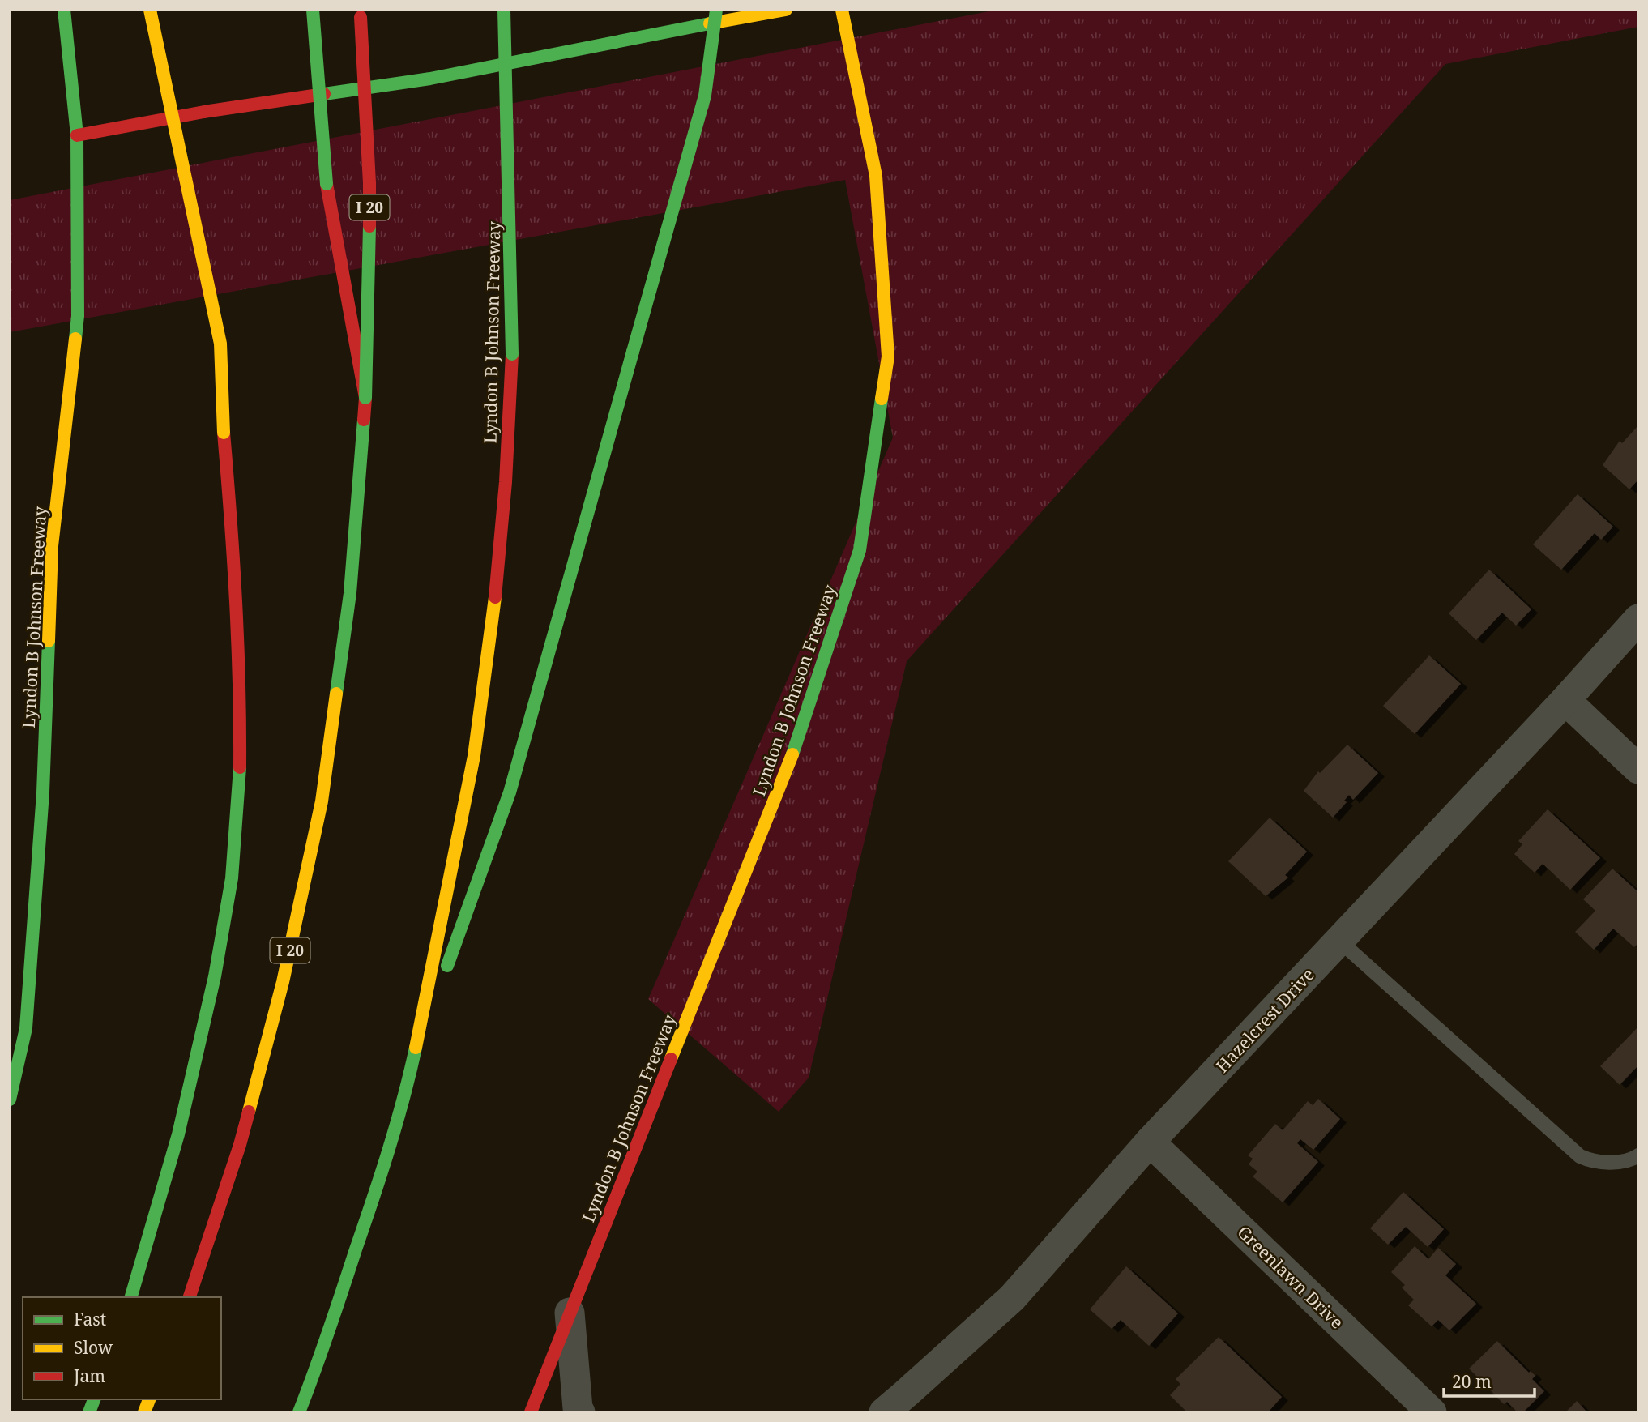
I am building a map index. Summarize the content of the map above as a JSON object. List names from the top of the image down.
{
  "streets": {
    "main road": ["I 20", "Lyndon B Johnson Freeway"],
    "street": ["Hazelcrest Drive", "Greenlawn Drive"]
  },
  "crossings": [
    ["Hazelcrest Drive", "Greenlawn Drive"]
  ],
  "legend": ["Fast", "Slow", "Jam"],
  "scale_bar": "20 m"
}
